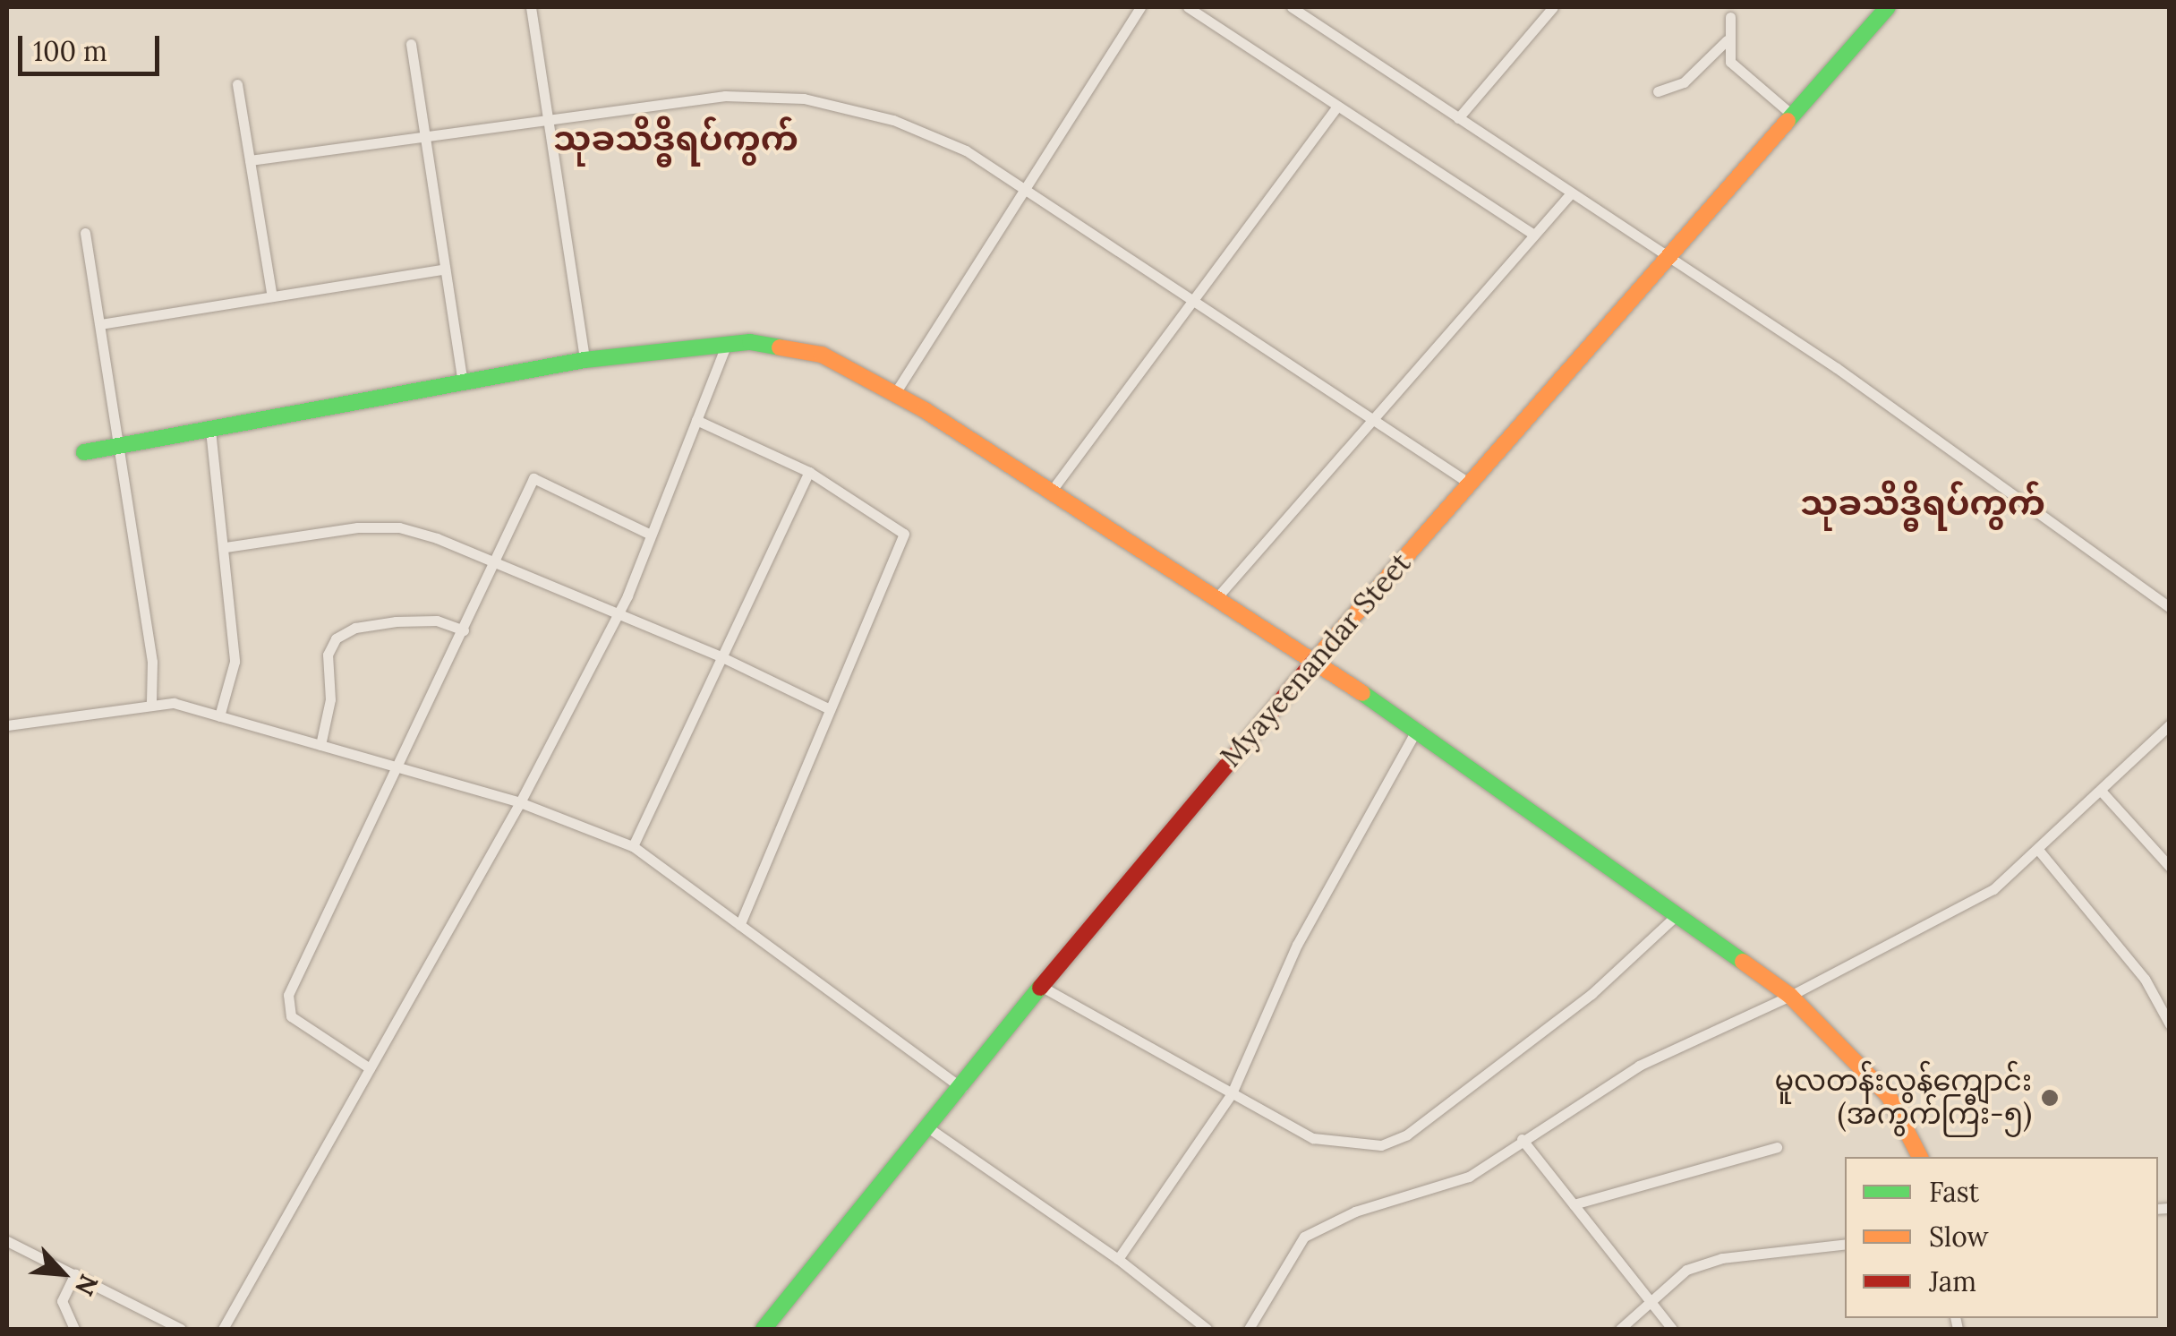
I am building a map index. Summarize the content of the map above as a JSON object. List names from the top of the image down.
{
  "streets": {
    "street": ["Myayeenandar Steet"]
  },
  "districts": ["သုခသိဒ္ဓိရပ်ကွက်", "သုခသိဒ္ဓိရပ်ကွက်"],
  "places": ["မူလတန်းလွန်ကျောင်း (အကွက်ကြီး-၅)"],
  "legend": ["Fast", "Slow", "Jam"],
  "scale_bar": "100 m",
  "north": "bottom right"
}
